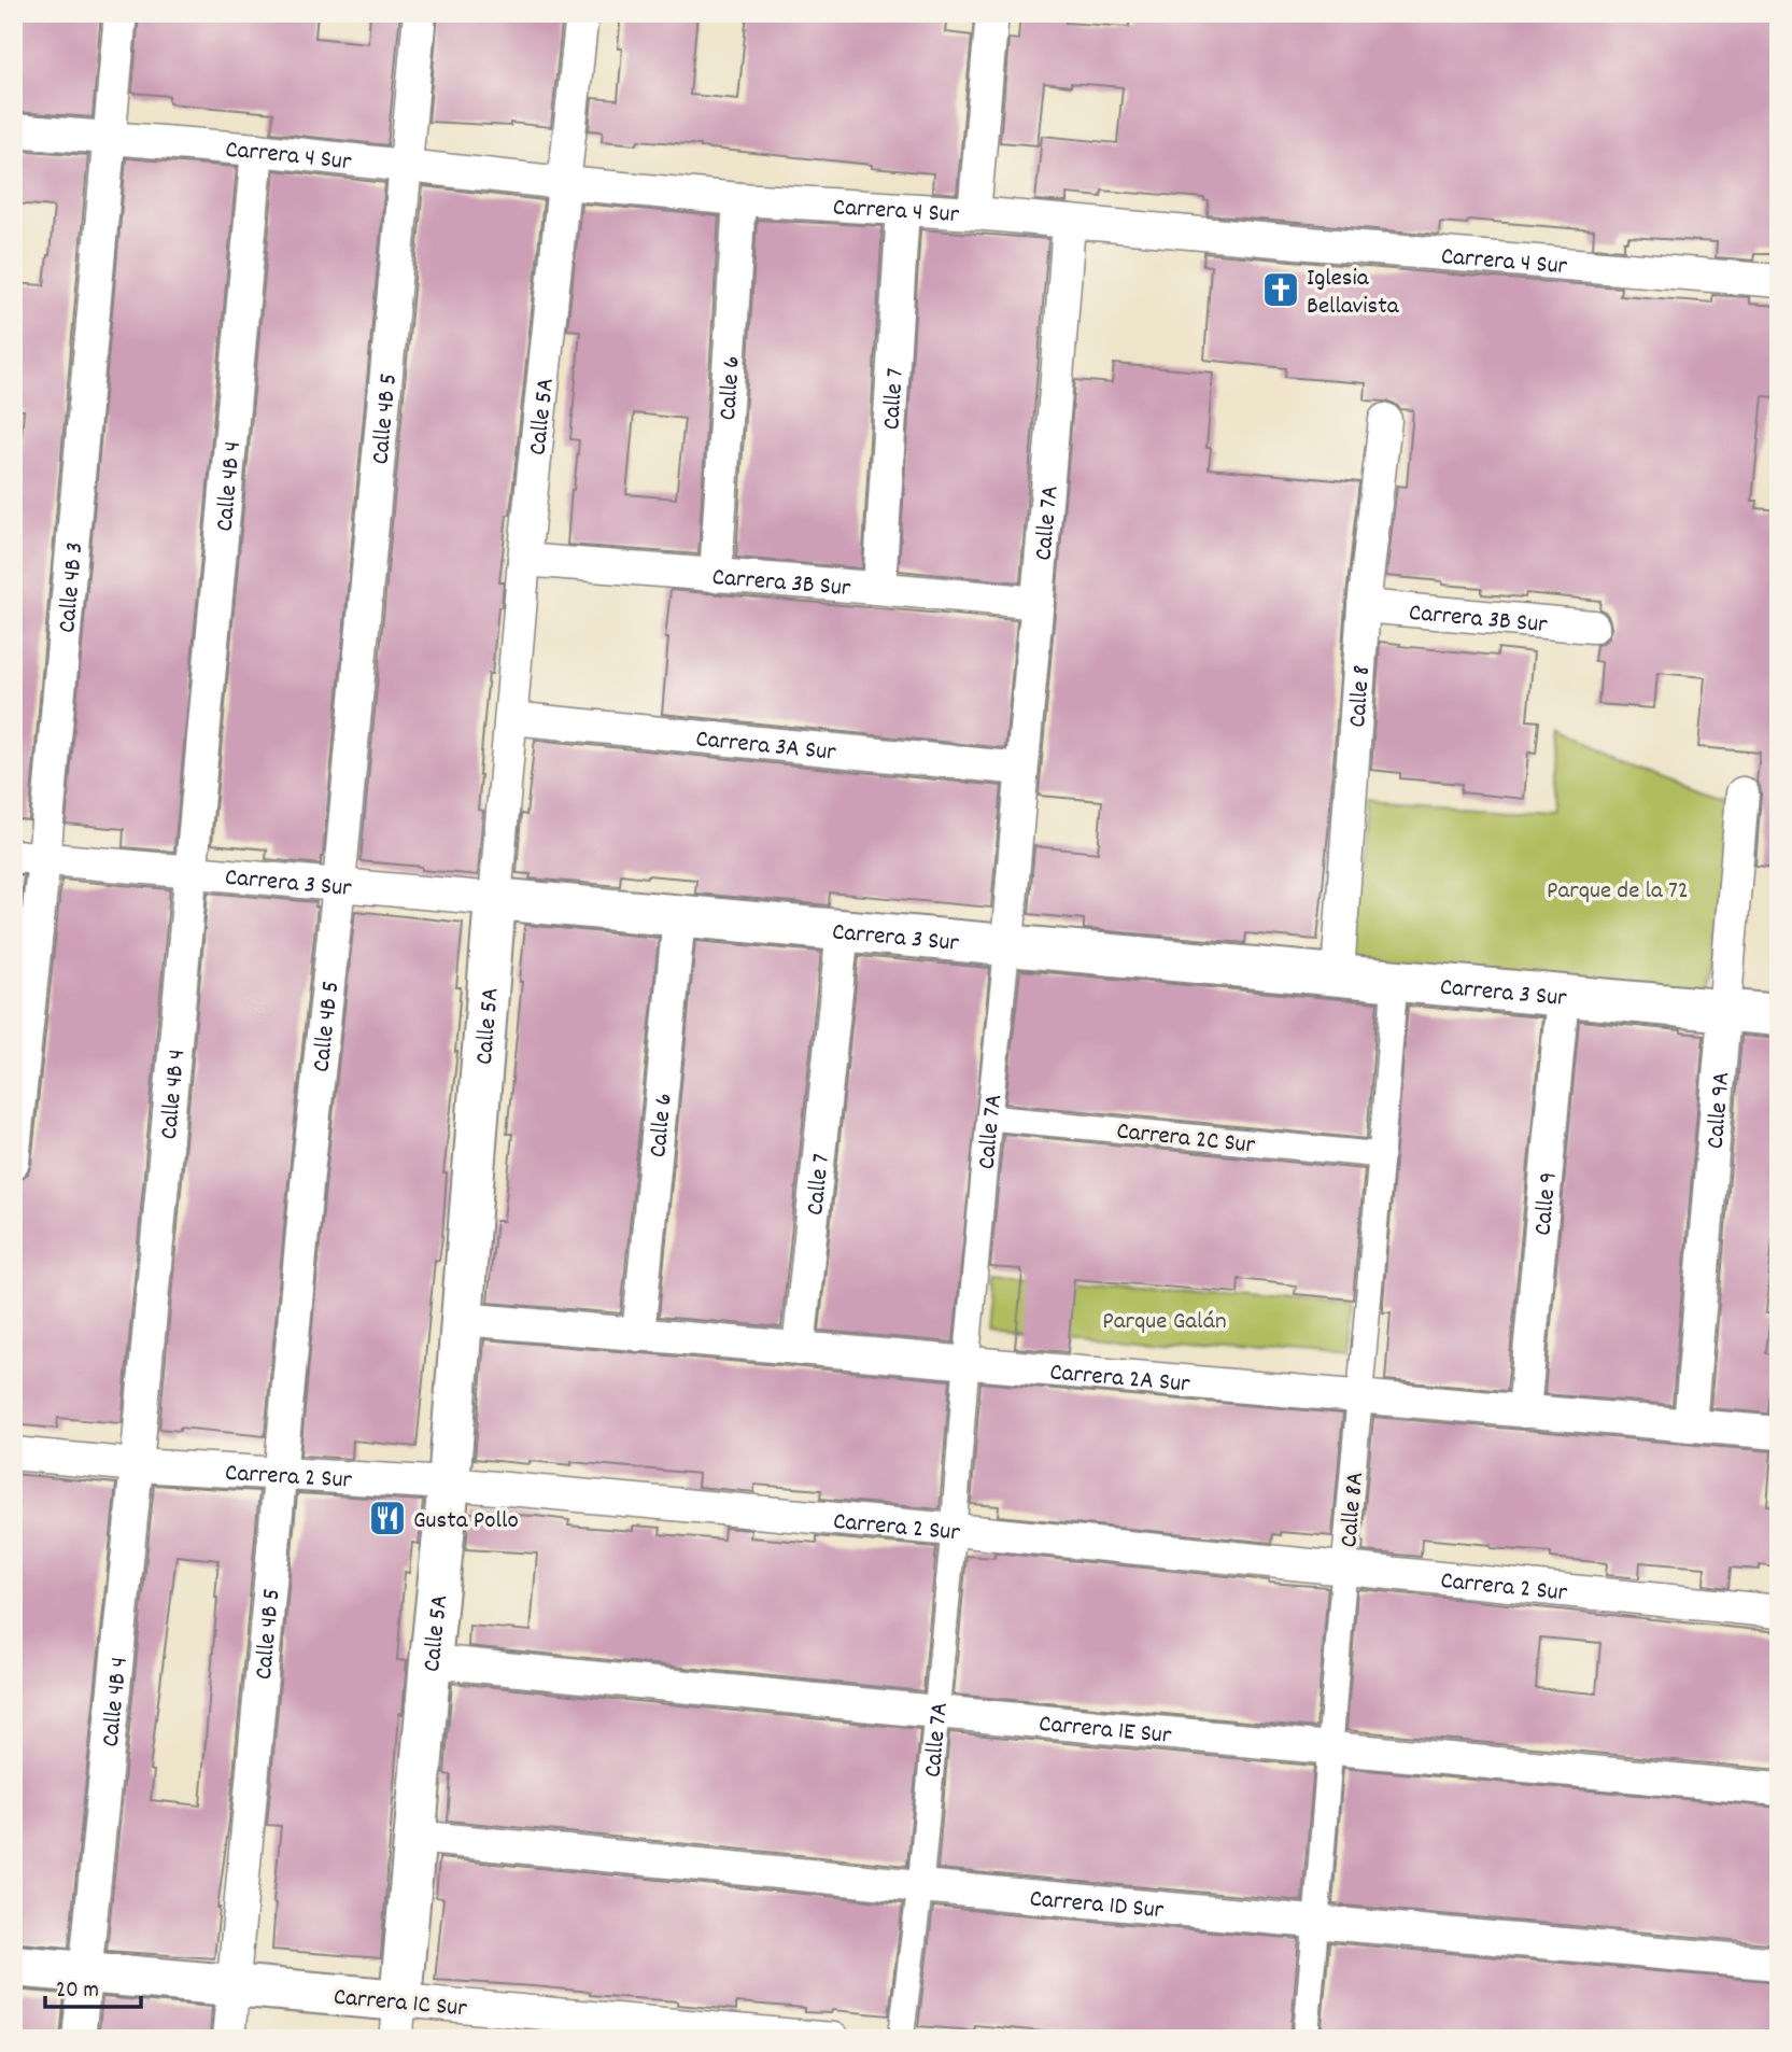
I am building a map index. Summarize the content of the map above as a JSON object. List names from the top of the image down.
{
  "streets": {
    "street": [
      "Carrera 4 Sur",
      "Calle 6",
      "Calle 7",
      "Calle 5A",
      "Calle 4B 5",
      "Calle 4B 4",
      "Calle 7A",
      "Carrera 3B Sur",
      "Calle 4B 3",
      "Calle 8",
      "Carrera 3A Sur",
      "Carrera 3 Sur",
      "Calle 9A",
      "Carrera 2C Sur",
      "Calle 9",
      "Carrera 2A Sur",
      "Carrera 2 Sur",
      "Calle 8A",
      "Carrera 1E Sur",
      "Carrera 1D Sur",
      "Carrera 1C Sur"
    ]
  },
  "crossings": [
    ["Carrera 4 Sur", "Calle 6"],
    ["Carrera 4 Sur", "Calle 7"],
    ["Carrera 4 Sur", "Calle 5A"],
    ["Carrera 4 Sur", "Calle 4B 5"],
    ["Carrera 4 Sur", "Calle 4B 4"],
    ["Carrera 4 Sur", "Calle 7A"],
    ["Carrera 4 Sur", "Calle 4B 3"],
    ["Calle 6", "Carrera 3B Sur"],
    ["Calle 6", "Carrera 3 Sur"],
    ["Calle 6", "Carrera 2A Sur"],
    ["Calle 7", "Carrera 3B Sur"],
    ["Calle 7", "Carrera 3 Sur"],
    ["Calle 7", "Carrera 2A Sur"],
    ["Calle 5A", "Carrera 3B Sur"],
    ["Calle 5A", "Carrera 3A Sur"],
    ["Calle 5A", "Carrera 3 Sur"],
    ["Calle 5A", "Carrera 2A Sur"],
    ["Calle 5A", "Carrera 2 Sur"],
    ["Calle 5A", "Carrera 1E Sur"],
    ["Calle 5A", "Carrera 1D Sur"],
    ["Calle 5A", "Carrera 1C Sur"],
    ["Calle 4B 5", "Carrera 3 Sur"],
    ["Calle 4B 5", "Carrera 2 Sur"],
    ["Calle 4B 5", "Carrera 1C Sur"],
    ["Calle 4B 4", "Carrera 3 Sur"],
    ["Calle 4B 4", "Carrera 2 Sur"],
    ["Calle 4B 4", "Carrera 1C Sur"],
    ["Calle 7A", "Carrera 3B Sur"],
    ["Calle 7A", "Carrera 3A Sur"],
    ["Calle 7A", "Carrera 3 Sur"],
    ["Calle 7A", "Carrera 2C Sur"],
    ["Calle 7A", "Carrera 2A Sur"],
    ["Calle 7A", "Carrera 2 Sur"],
    ["Calle 7A", "Carrera 1E Sur"],
    ["Calle 7A", "Carrera 1D Sur"],
    ["Carrera 3B Sur", "Calle 8"],
    ["Calle 4B 3", "Carrera 3 Sur"],
    ["Calle 8", "Carrera 3 Sur"],
    ["Carrera 3 Sur", "Calle 9A"],
    ["Carrera 3 Sur", "Calle 9"],
    ["Carrera 3 Sur", "Calle 8A"],
    ["Calle 9A", "Carrera 2A Sur"],
    ["Carrera 2C Sur", "Calle 8A"],
    ["Calle 9", "Carrera 2A Sur"],
    ["Carrera 2A Sur", "Calle 8A"],
    ["Carrera 2 Sur", "Calle 8A"],
    ["Calle 8A", "Carrera 1E Sur"],
    ["Calle 8A", "Carrera 1D Sur"]
  ],
  "parks": ["Parque de la 72", "Parque Galán"],
  "places": {
    "church": ["Iglesia Bellavista"],
    "restaurant": ["Gusta Pollo"]
  },
  "scale_bar": "20 m"
}
